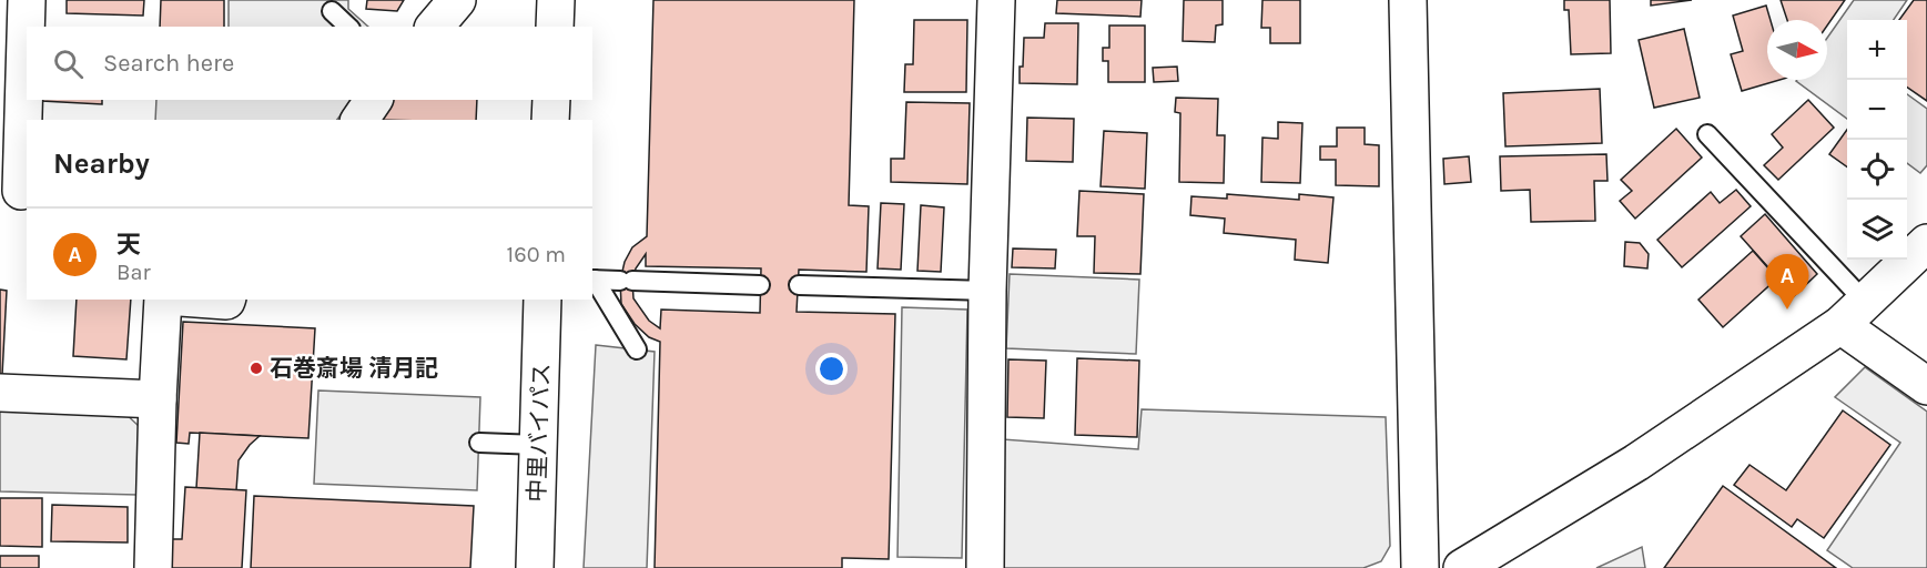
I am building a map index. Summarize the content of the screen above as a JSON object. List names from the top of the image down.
{
  "streets": {
    "street": ["中里バイパス"]
  },
  "places": ["石巻斎場 清月記"],
  "north": "right",
  "page": {
    "map_buttons": ["+", "−"],
    "search": "Search here",
    "heading": "Nearby",
    "list": [
      {
        "mark": "A",
        "name": "天",
        "note": "Bar",
        "value": "160 m"
      }
    ],
    "pins": "A"
  }
}
